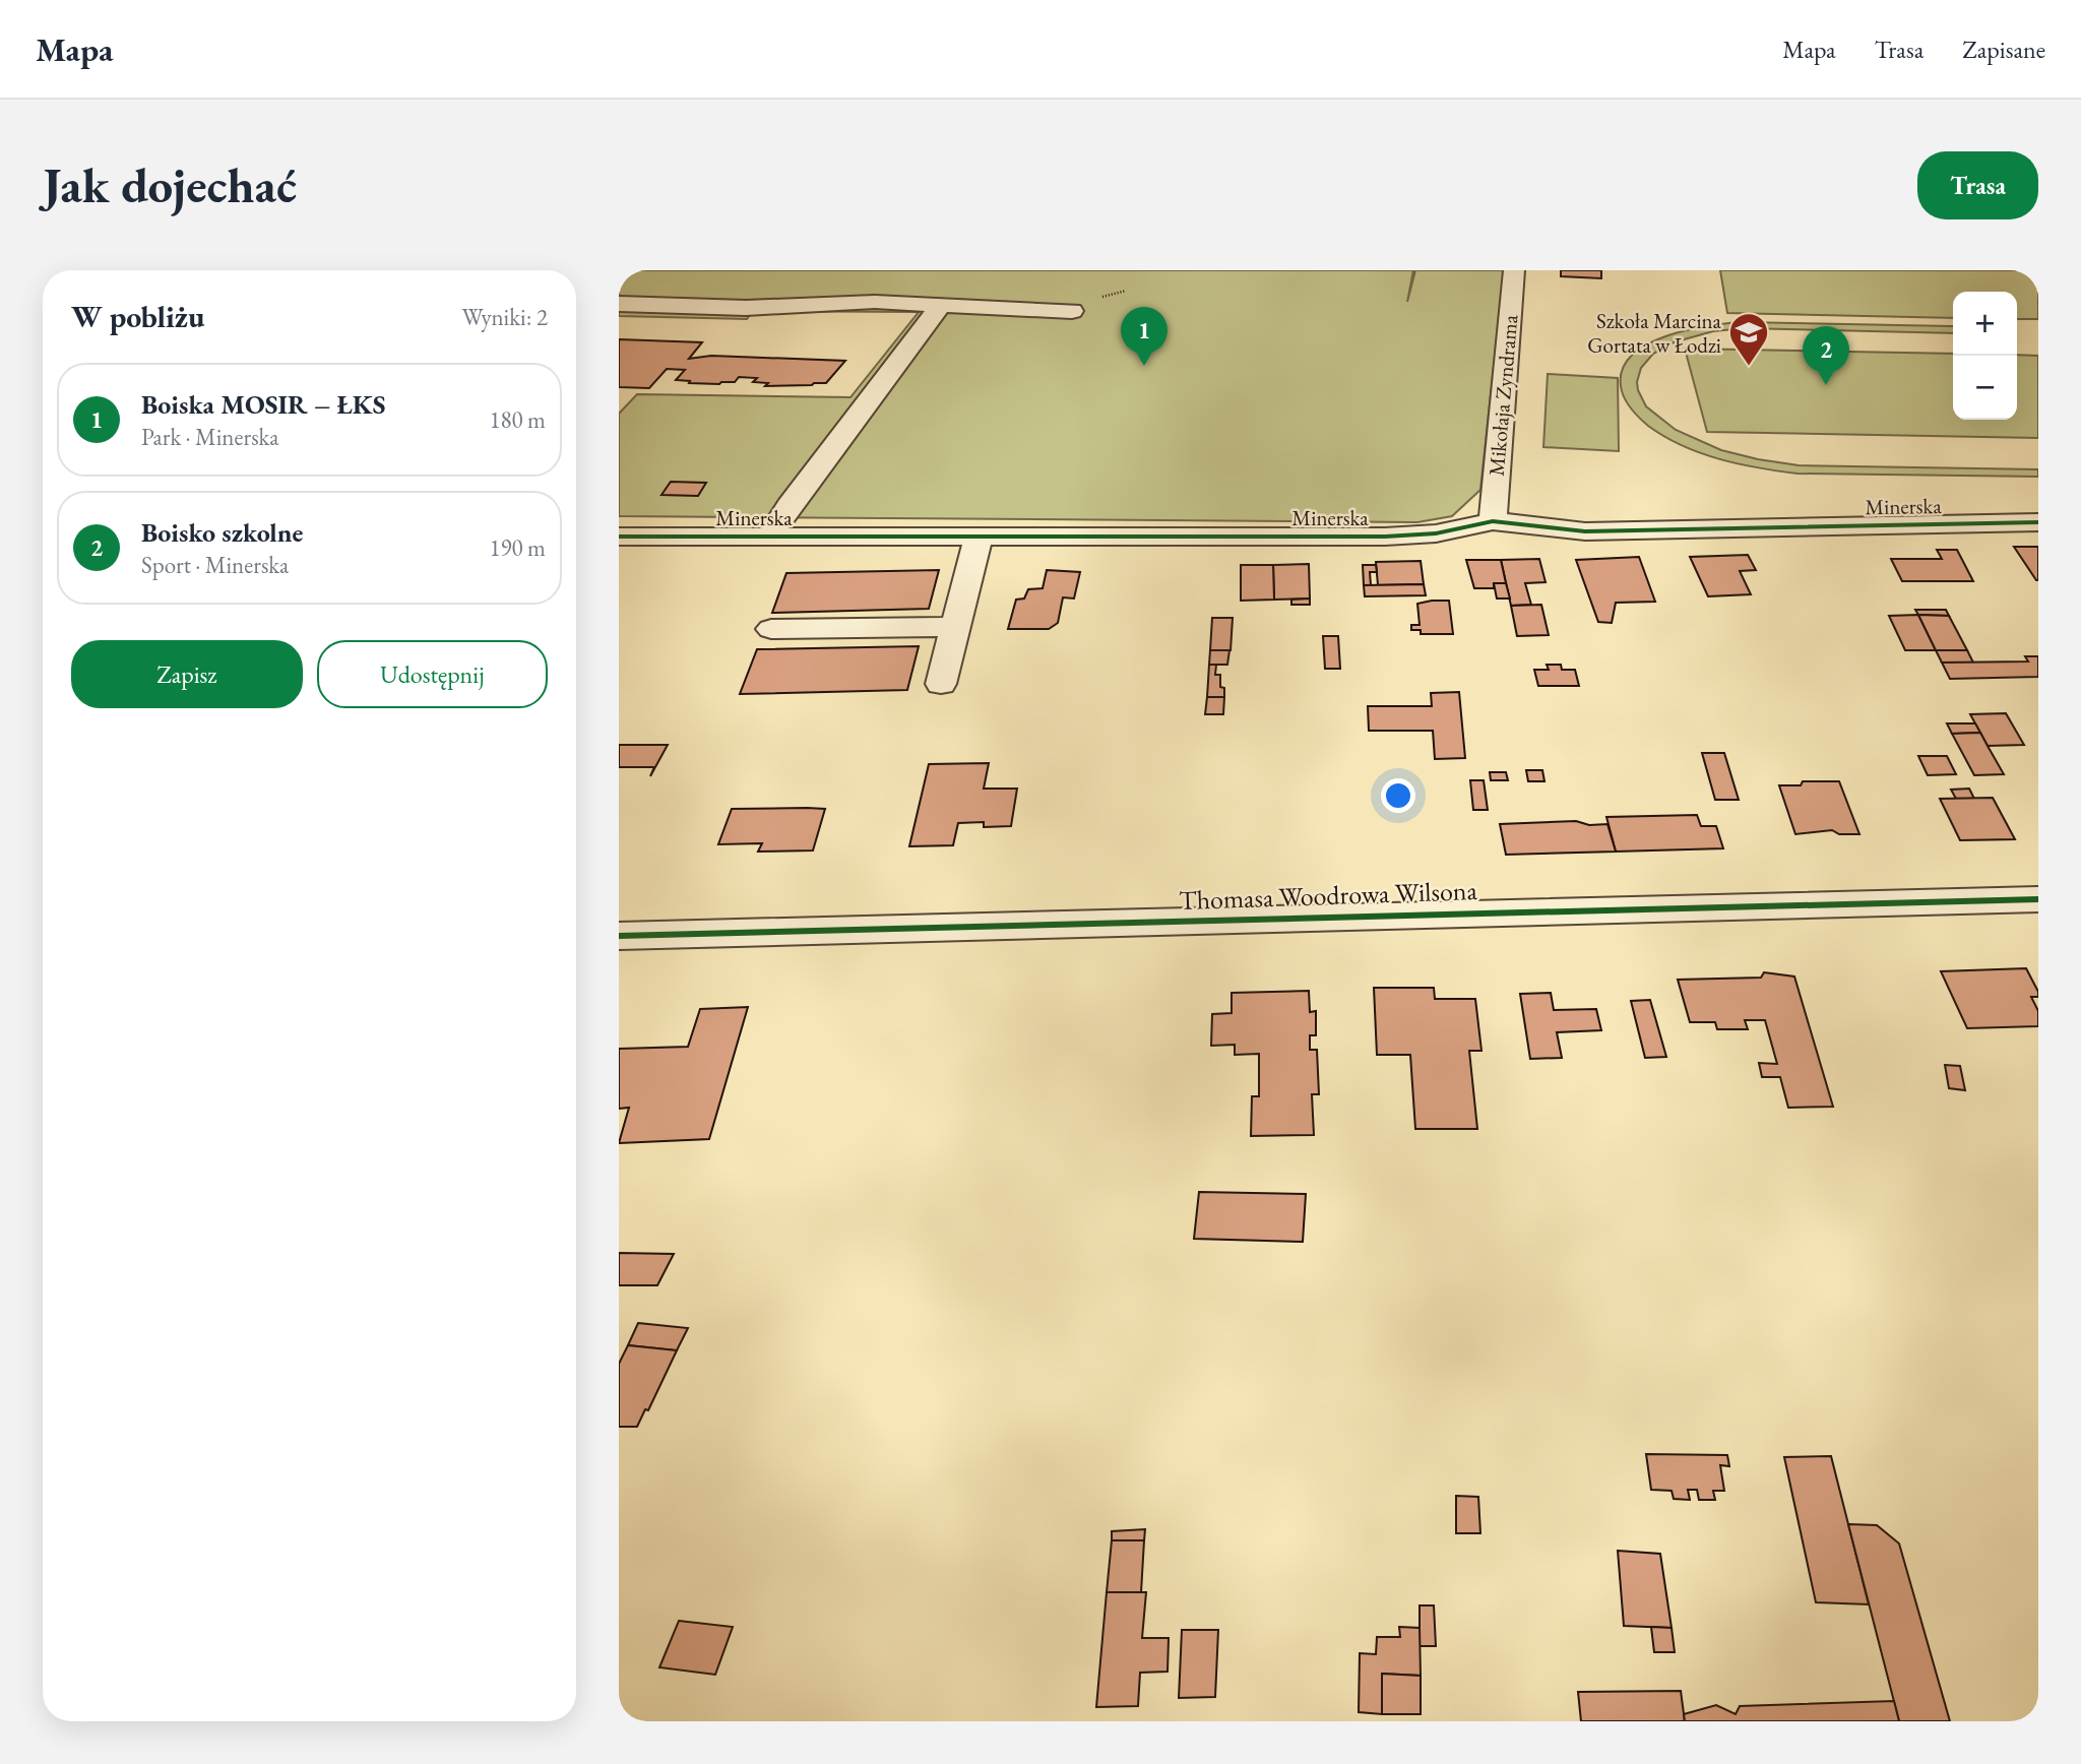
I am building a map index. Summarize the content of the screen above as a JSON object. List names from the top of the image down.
{
  "streets": {
    "street": ["Mikołaja Zyndrama", "Minerska", "Thomasa Woodrowa Wilsona"]
  },
  "crossings": [
    ["Mikołaja Zyndrama", "Minerska"]
  ],
  "places": {
    "school or university": ["Szkoła Marcina Gortata w Łodzi"]
  },
  "page": {
    "header": "Mapa",
    "nav": ["Mapa", "Trasa", "Zapisane"],
    "buttons": [
      "Trasa",
      ["Zapisz", "Udostępnij"]
    ],
    "title": "Jak dojechać",
    "heading": ["W pobliżu", "Wyniki: 2"],
    "map_buttons": ["+", "−"],
    "pins": ["1", "2"],
    "list": [
      {
        "mark": "1",
        "name": "Boiska MOSIR – ŁKS",
        "note": "Park · Minerska",
        "value": "180 m"
      },
      {
        "mark": "2",
        "name": "Boisko szkolne",
        "note": "Sport · Minerska",
        "value": "190 m"
      }
    ]
  }
}
